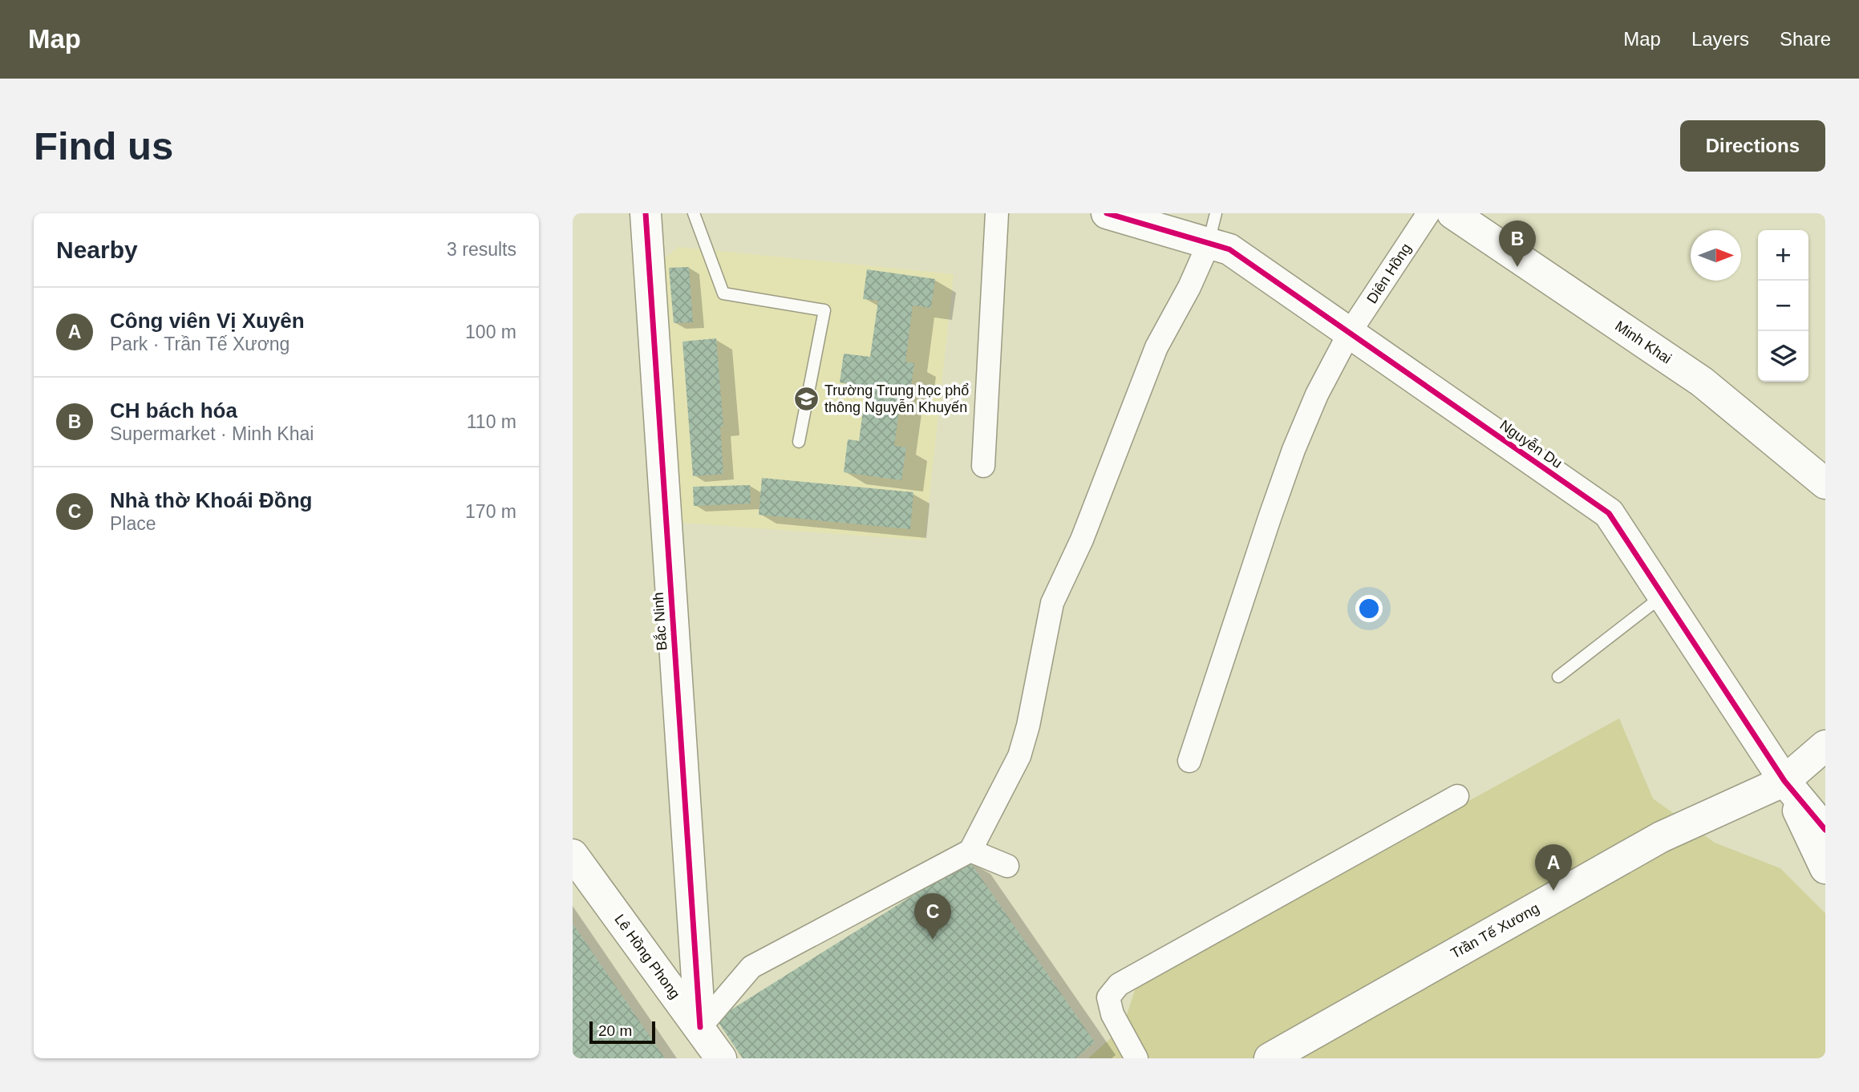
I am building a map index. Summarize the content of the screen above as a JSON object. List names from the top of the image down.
{
  "streets": {
    "street": [
      "Diên Hồng",
      "Minh Khai",
      "Nguyễn Du",
      "Bắc Ninh",
      "Trần Tế Xương",
      "Lê Hồng Phong"
    ]
  },
  "crossings": [
    ["Diên Hồng", "Nguyễn Du"],
    ["Nguyễn Du", "Trần Tế Xương"],
    ["Bắc Ninh", "Lê Hồng Phong"]
  ],
  "places": {
    "school or university": ["Trường Trung học phổ thông Nguyễn Khuyến"]
  },
  "scale_bar": "20 m",
  "north": "right",
  "page": {
    "header": "Map",
    "nav": ["Map", "Layers", "Share"],
    "buttons": "Directions",
    "title": "Find us",
    "heading": ["Nearby", "3 results"],
    "pins": ["B", "A", "C"],
    "map_buttons": ["+", "−"],
    "list": [
      {
        "mark": "A",
        "name": "Công viên Vị Xuyên",
        "note": "Park · Trần Tế Xương",
        "value": "100 m"
      },
      {
        "mark": "B",
        "name": "CH bách hóa",
        "note": "Supermarket · Minh Khai",
        "value": "110 m"
      },
      {
        "mark": "C",
        "name": "Nhà thờ Khoái Đồng",
        "note": "Place",
        "value": "170 m"
      }
    ],
    "scale": "20 m"
  }
}
